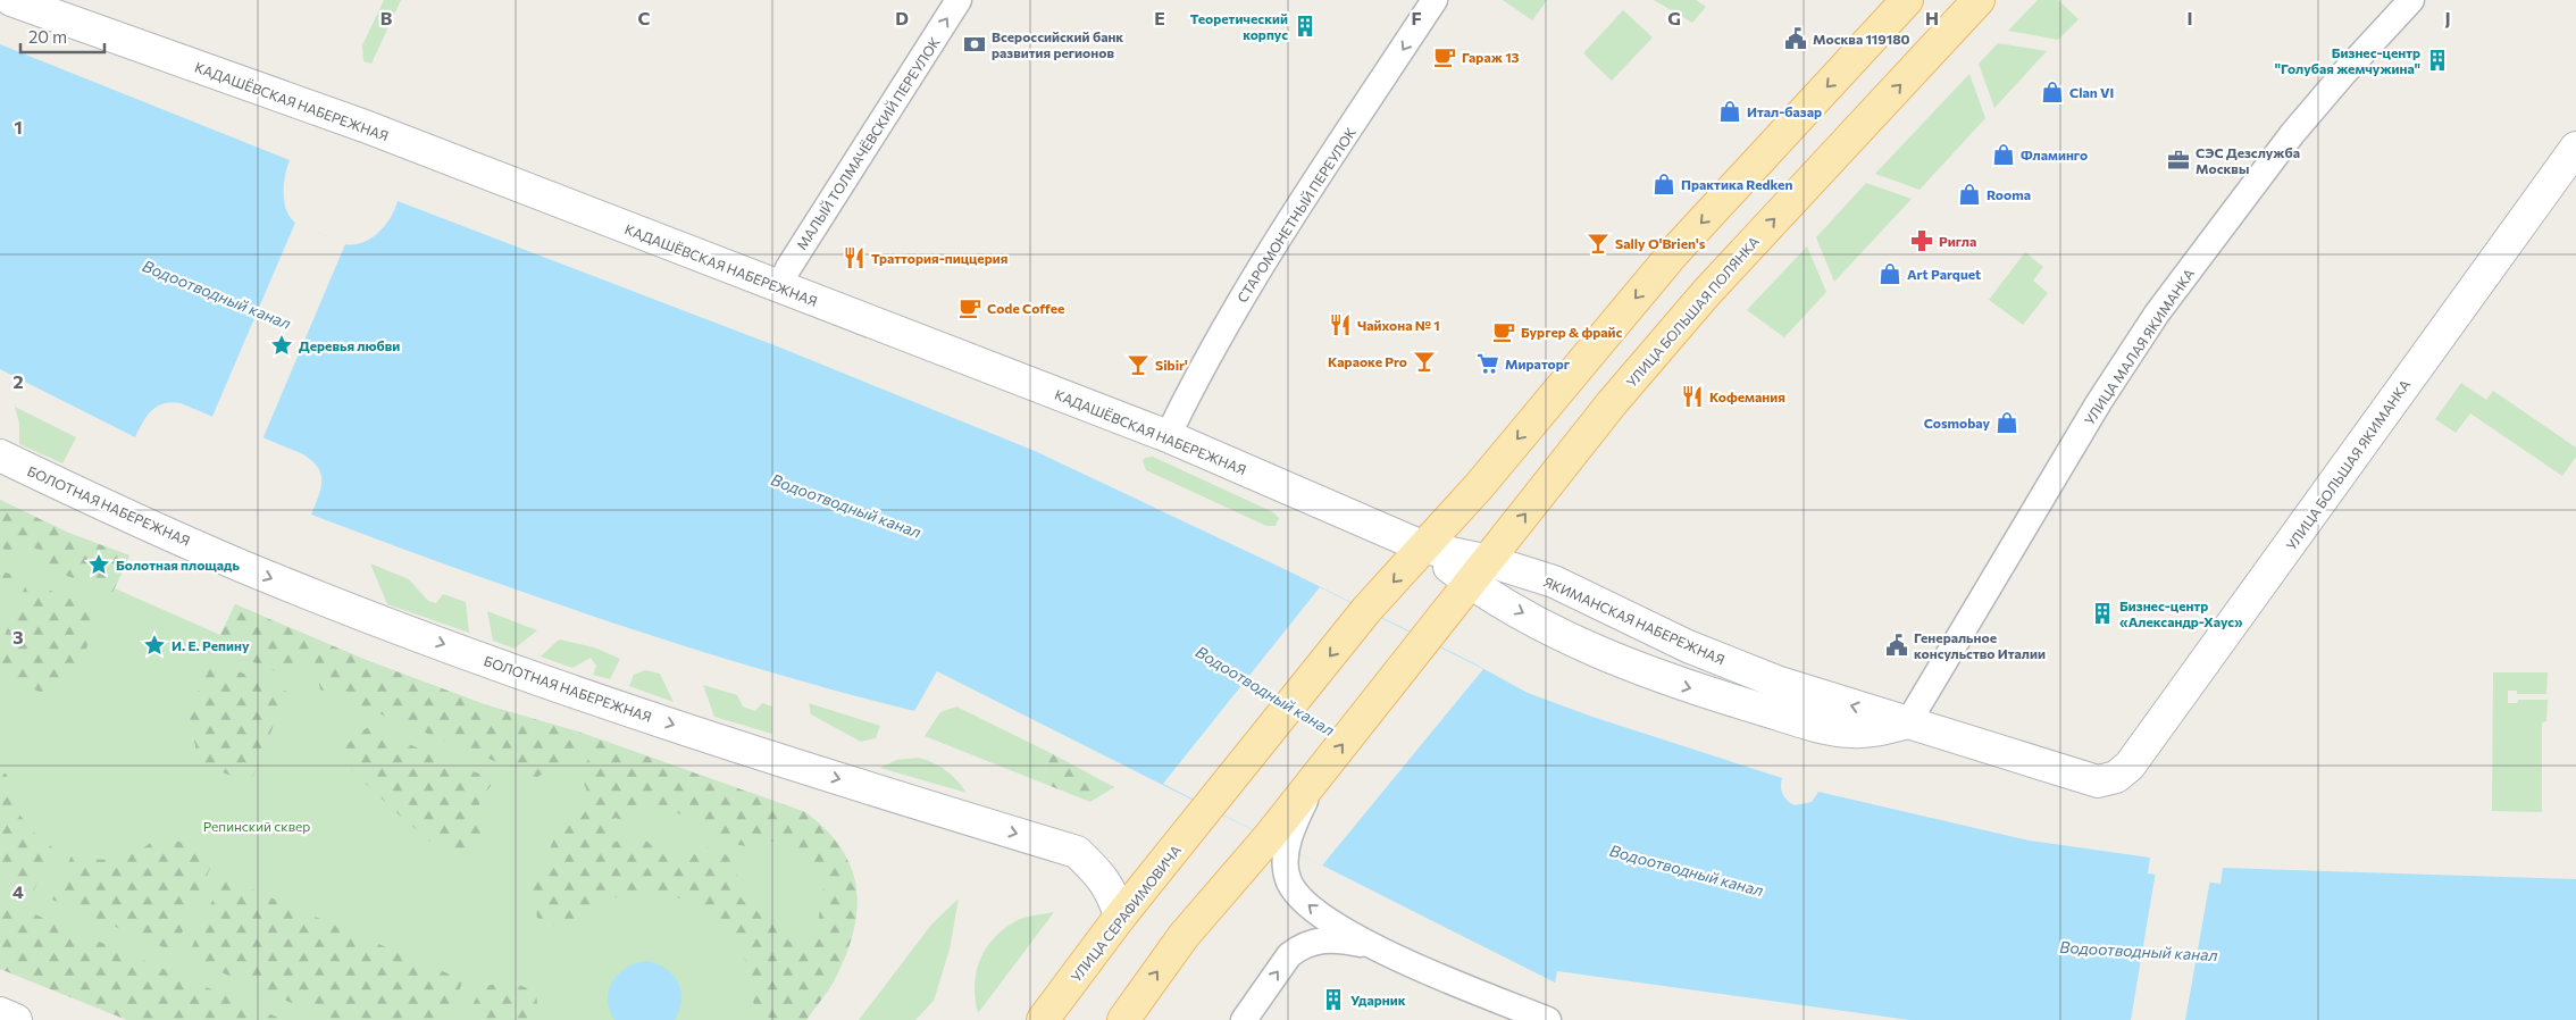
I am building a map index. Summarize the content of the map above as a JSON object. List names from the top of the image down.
{
  "streets": {
    "main road": ["УЛИЦА БОЛЬШАЯ ПОЛЯНКА", "УЛИЦА СЕРАФИМОВИЧА"],
    "street": [
      "КАДАШЁВСКАЯ НАБЕРЕЖНАЯ",
      "МАЛЫЙ ТОЛМАЧЁВСКИЙ ПЕРЕУЛОК",
      "СТАРОМОНЕТНЫЙ ПЕРЕУЛОК",
      "УЛИЦА МАЛАЯ ЯКИМАНКА",
      "УЛИЦА БОЛЬШАЯ ЯКИМАНКА",
      "БОЛОТНАЯ НАБЕРЕЖНАЯ",
      "ЯКИМАНСКАЯ НАБЕРЕЖНАЯ"
    ]
  },
  "crossings": [
    ["КАДАШЁВСКАЯ НАБЕРЕЖНАЯ", "МАЛЫЙ ТОЛМАЧЁВСКИЙ ПЕРЕУЛОК"],
    ["КАДАШЁВСКАЯ НАБЕРЕЖНАЯ", "СТАРОМОНЕТНЫЙ ПЕРЕУЛОК"],
    ["КАДАШЁВСКАЯ НАБЕРЕЖНАЯ", "УЛИЦА БОЛЬШАЯ ПОЛЯНКА"],
    ["КАДАШЁВСКАЯ НАБЕРЕЖНАЯ", "ЯКИМАНСКАЯ НАБЕРЕЖНАЯ"],
    ["КАДАШЁВСКАЯ НАБЕРЕЖНАЯ", "УЛИЦА СЕРАФИМОВИЧА"],
    ["УЛИЦА БОЛЬШАЯ ПОЛЯНКА", "ЯКИМАНСКАЯ НАБЕРЕЖНАЯ"],
    ["УЛИЦА МАЛАЯ ЯКИМАНКА", "ЯКИМАНСКАЯ НАБЕРЕЖНАЯ"],
    ["УЛИЦА БОЛЬШАЯ ЯКИМАНКА", "ЯКИМАНСКАЯ НАБЕРЕЖНАЯ"],
    ["БОЛОТНАЯ НАБЕРЕЖНАЯ", "УЛИЦА СЕРАФИМОВИЧА"]
  ],
  "one_way": ["МАЛЫЙ ТОЛМАЧЁВСКИЙ ПЕРЕУЛОК", "СТАРОМОНЕТНЫЙ ПЕРЕУЛОК", "БОЛОТНАЯ НАБЕРЕЖНАЯ"],
  "water": ["Водоотводный канал"],
  "parks": ["Репинский сквер"],
  "places": {
    "building": [
      "Теоретический корпус",
      "Бизнес-центр \"Голубая жемчужина\"",
      "Бизнес-центр «Александр-Хаус»",
      "Ударник"
    ],
    "public building": ["Москва 119180", "Генеральное консульство Италии"],
    "bank": ["Всероссийский банк развития регионов"],
    "cafe": ["Гараж 13", "Code Coffee", "Бургер & фрайс"],
    "shop": [
      "Clan VI",
      "Итал-базар",
      "Фламинго",
      "Практика Redken",
      "Rooma",
      "Art Parquet",
      "Cosmobay"
    ],
    "office": ["СЭС Дезслужба Москвы"],
    "pharmacy": ["Ригла"],
    "bar": ["Sally O'Brien's", "Караоке Pro", "Sibir'"],
    "restaurant": ["Траттория-пиццерия", "Чайхона № 1", "Кофемания"],
    "place": ["Деревья любви", "Болотная площадь", "И. Е. Репину"],
    "supermarket": ["Мираторг"]
  },
  "scale_bar": "20 m",
  "grid": {
    "columns": [
      "B",
      "C",
      "D",
      "E",
      "F",
      "G",
      "H",
      "I",
      "J"
    ],
    "rows": [
      "1",
      "2",
      "3",
      "4"
    ]
  }
}
